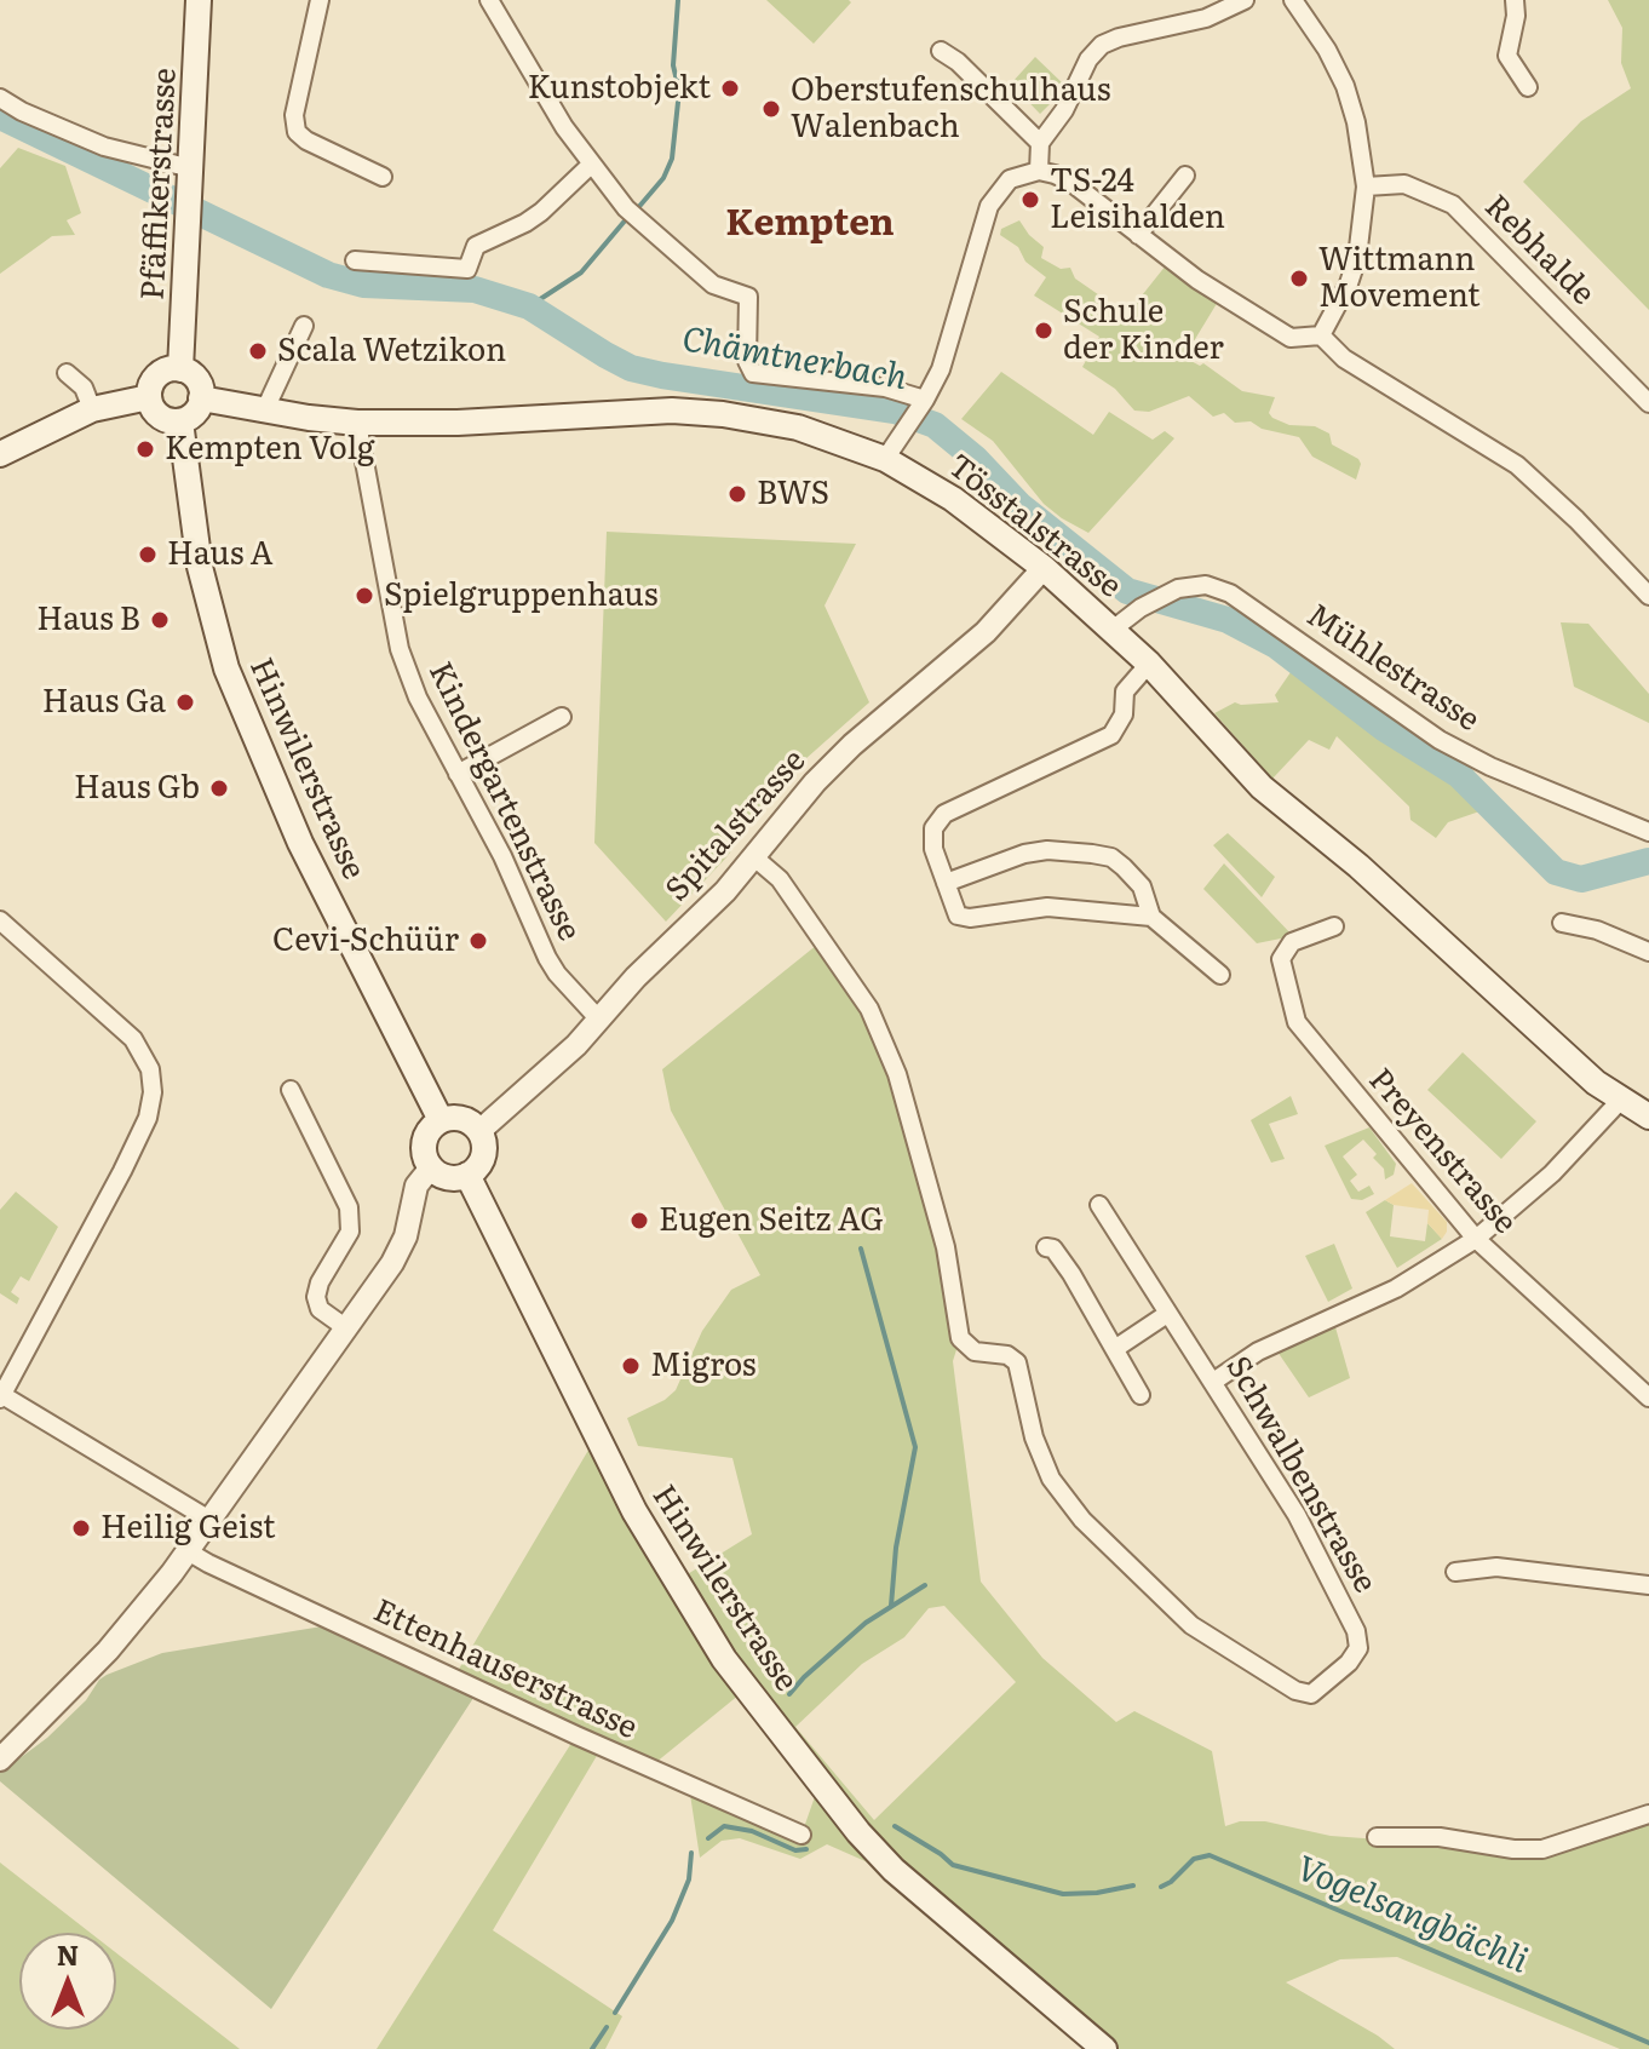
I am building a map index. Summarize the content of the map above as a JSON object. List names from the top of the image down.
{
  "streets": {
    "main road": ["Pfäffikerstrasse", "Tösstalstrasse", "Hinwilerstrasse"],
    "street": [
      "Rebhalde",
      "Mühlestrasse",
      "Kindergartenstrasse",
      "Spitalstrasse",
      "Preyenstrasse",
      "Schwalbenstrasse",
      "Ettenhauserstrasse"
    ]
  },
  "crossings": [
    ["Pfäffikerstrasse", "Tösstalstrasse"],
    ["Pfäffikerstrasse", "Hinwilerstrasse"],
    ["Tösstalstrasse", "Mühlestrasse"],
    ["Tösstalstrasse", "Hinwilerstrasse"],
    ["Tösstalstrasse", "Kindergartenstrasse"],
    ["Tösstalstrasse", "Spitalstrasse"],
    ["Hinwilerstrasse", "Spitalstrasse"],
    ["Kindergartenstrasse", "Spitalstrasse"],
    ["Spitalstrasse", "Schwalbenstrasse"]
  ],
  "districts": ["Kempten"],
  "water": ["Chämtnerbach", "Vogelsangbächli"],
  "places": [
    "Kunstobjekt",
    "Oberstufenschulhaus Walenbach",
    "TS-24 Leisihalden",
    "Wittmann Movement",
    "Schule der Kinder",
    "Scala Wetzikon",
    "Kempten Volg",
    "BWS",
    "Haus A",
    "Spielgruppenhaus",
    "Haus B",
    "Haus Ga",
    "Haus Gb",
    "Cevi-Schüür",
    "Eugen Seitz AG",
    "Migros",
    "Heilig Geist"
  ],
  "north": "top"
}
